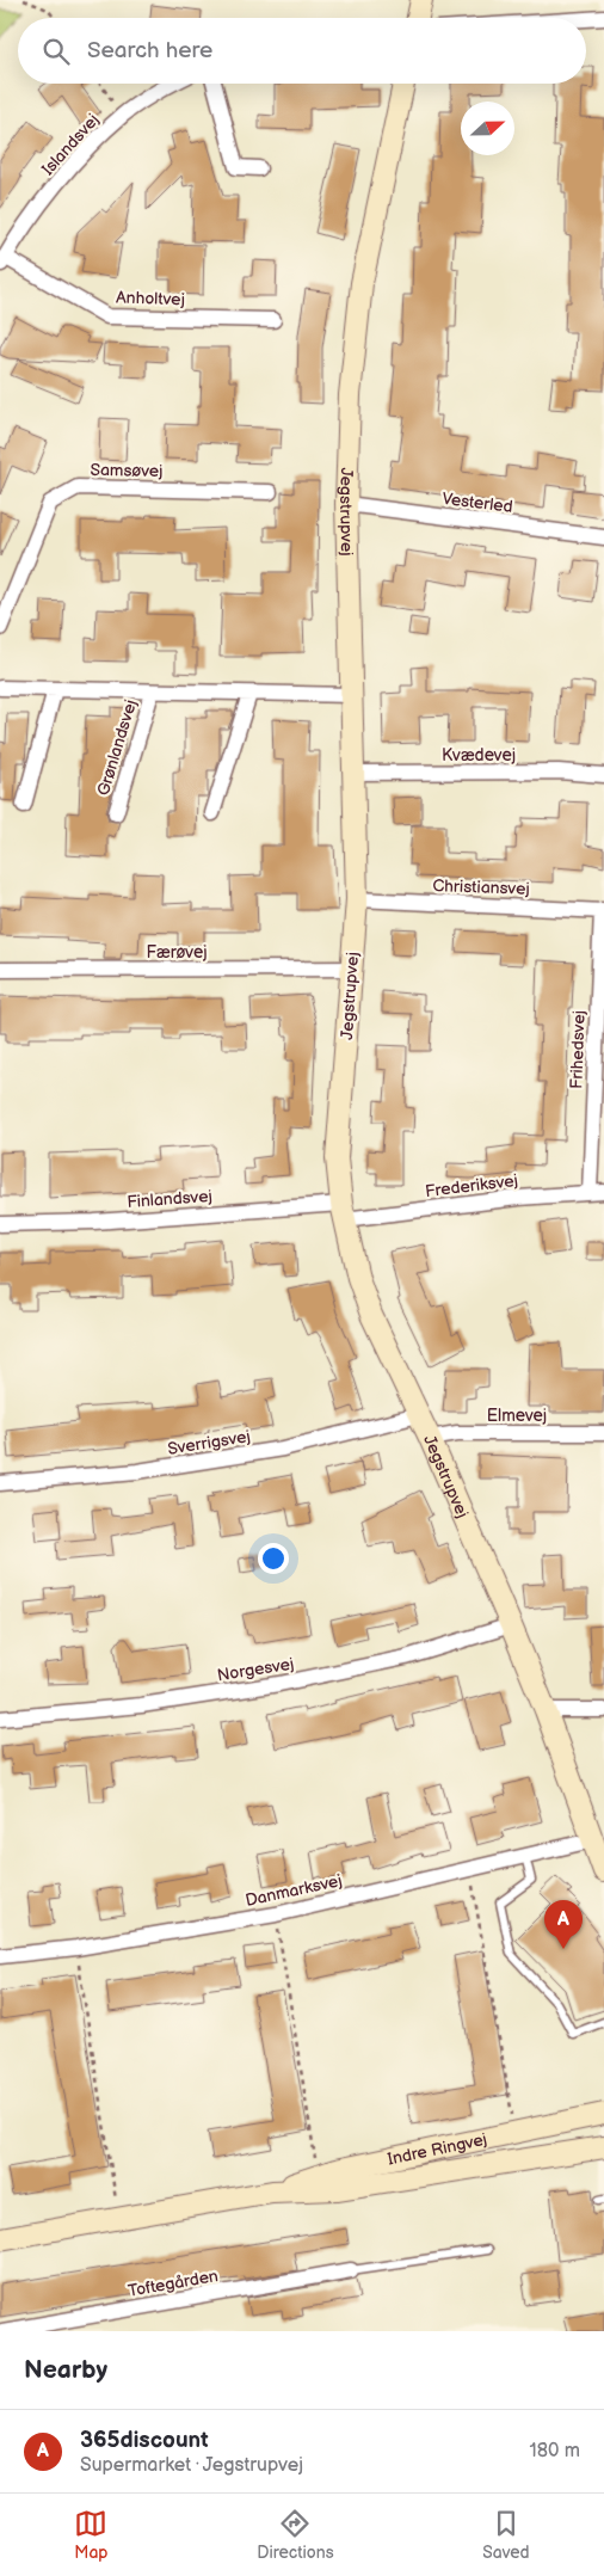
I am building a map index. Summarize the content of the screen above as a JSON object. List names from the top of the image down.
{
  "streets": {
    "street": [
      "Islandsvej",
      "Anholtvej",
      "Samsøvej",
      "Vesterled",
      "Jegstrupvej",
      "Grønlandsvej",
      "Kvædevej",
      "Christiansvej",
      "Færøvej",
      "Frihedsvej",
      "Frederiksvej",
      "Finlandsvej",
      "Elmevej",
      "Sverrigsvej",
      "Norgesvej",
      "Danmarksvej",
      "Indre Ringvej",
      "Toftegården"
    ]
  },
  "crossings": [
    ["Islandsvej", "Anholtvej"],
    ["Vesterled", "Jegstrupvej"],
    ["Jegstrupvej", "Grønlandsvej"],
    ["Jegstrupvej", "Kvædevej"],
    ["Jegstrupvej", "Christiansvej"],
    ["Jegstrupvej", "Færøvej"],
    ["Jegstrupvej", "Frederiksvej"],
    ["Jegstrupvej", "Finlandsvej"],
    ["Jegstrupvej", "Elmevej"],
    ["Jegstrupvej", "Sverrigsvej"],
    ["Jegstrupvej", "Norgesvej"],
    ["Jegstrupvej", "Danmarksvej"],
    ["Christiansvej", "Frihedsvej"],
    ["Frihedsvej", "Frederiksvej"],
    ["Frederiksvej", "Finlandsvej"]
  ],
  "north": "right",
  "page": {
    "search": "Search here",
    "pins": "A",
    "heading": "Nearby",
    "list": [
      {
        "mark": "A",
        "name": "365discount",
        "note": "Supermarket · Jegstrupvej",
        "value": "180 m"
      }
    ],
    "nav": ["Map", "Directions", "Saved"]
  }
}
